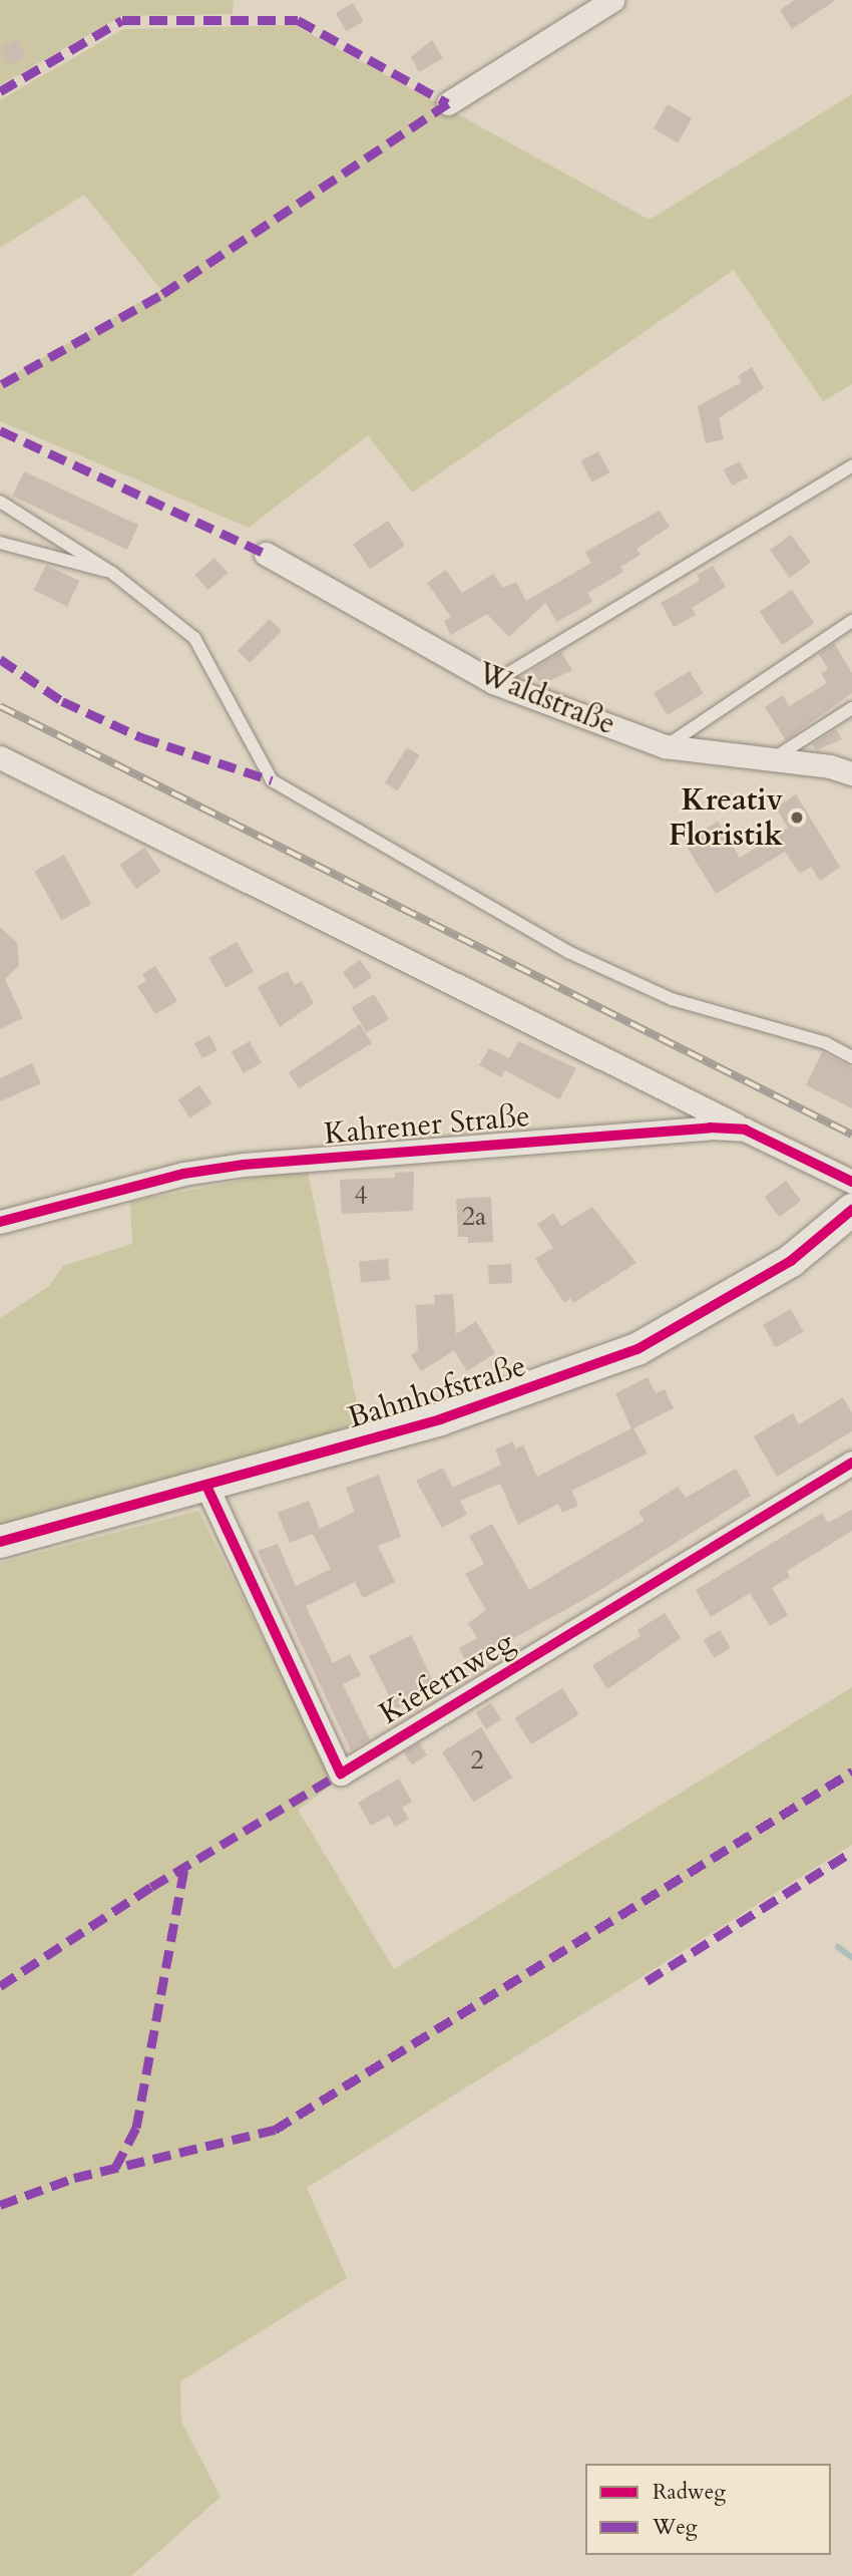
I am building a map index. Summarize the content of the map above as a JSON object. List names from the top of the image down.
{
  "streets": {
    "main road": ["Bahnhofstraße"],
    "street": ["Waldstraße", "Kahrener Straße", "Kiefernweg"]
  },
  "crossings": [
    ["Bahnhofstraße", "Kiefernweg"]
  ],
  "places": ["Kreativ Floristik"],
  "house_numbers": ["4", "2a", "2"],
  "legend": ["Radweg", "Weg"]
}
